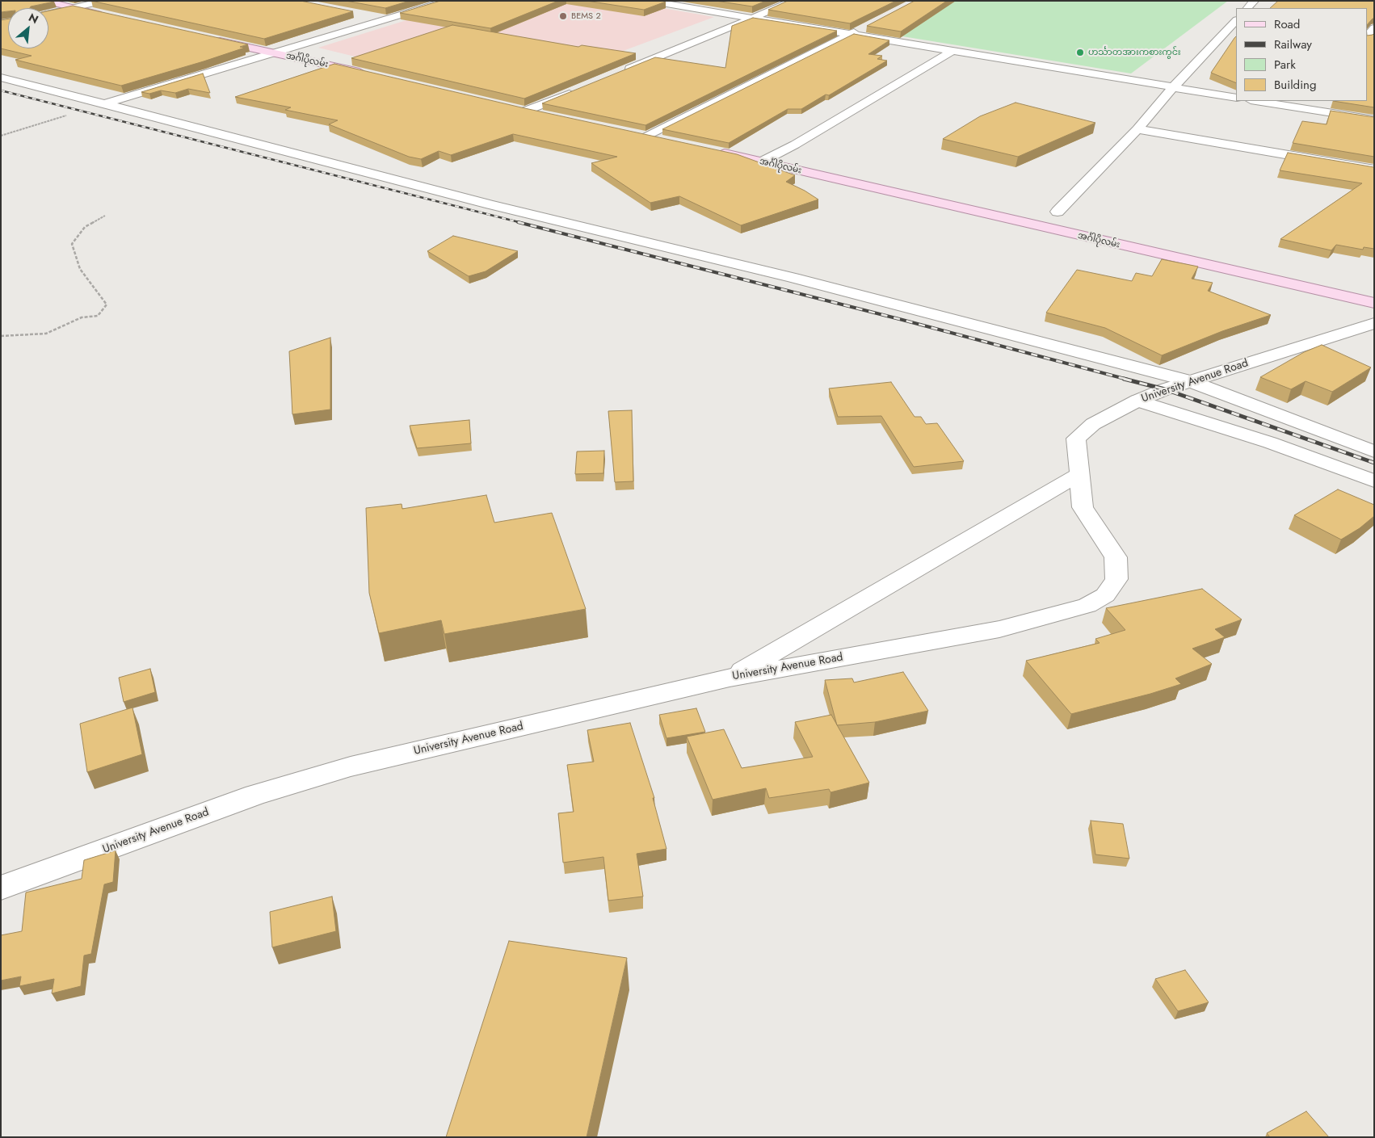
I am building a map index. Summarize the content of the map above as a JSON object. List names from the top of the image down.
{
  "streets": {
    "main road": ["အင်္ဂါပိုလမ်း"],
    "street": ["University Avenue Road"]
  },
  "places": ["BEMS 2", "ဟင်္သာတအားကစားကွင်း"],
  "legend": [
    "Road",
    "Railway",
    "Park",
    "Building"
  ],
  "north": "top right"
}
